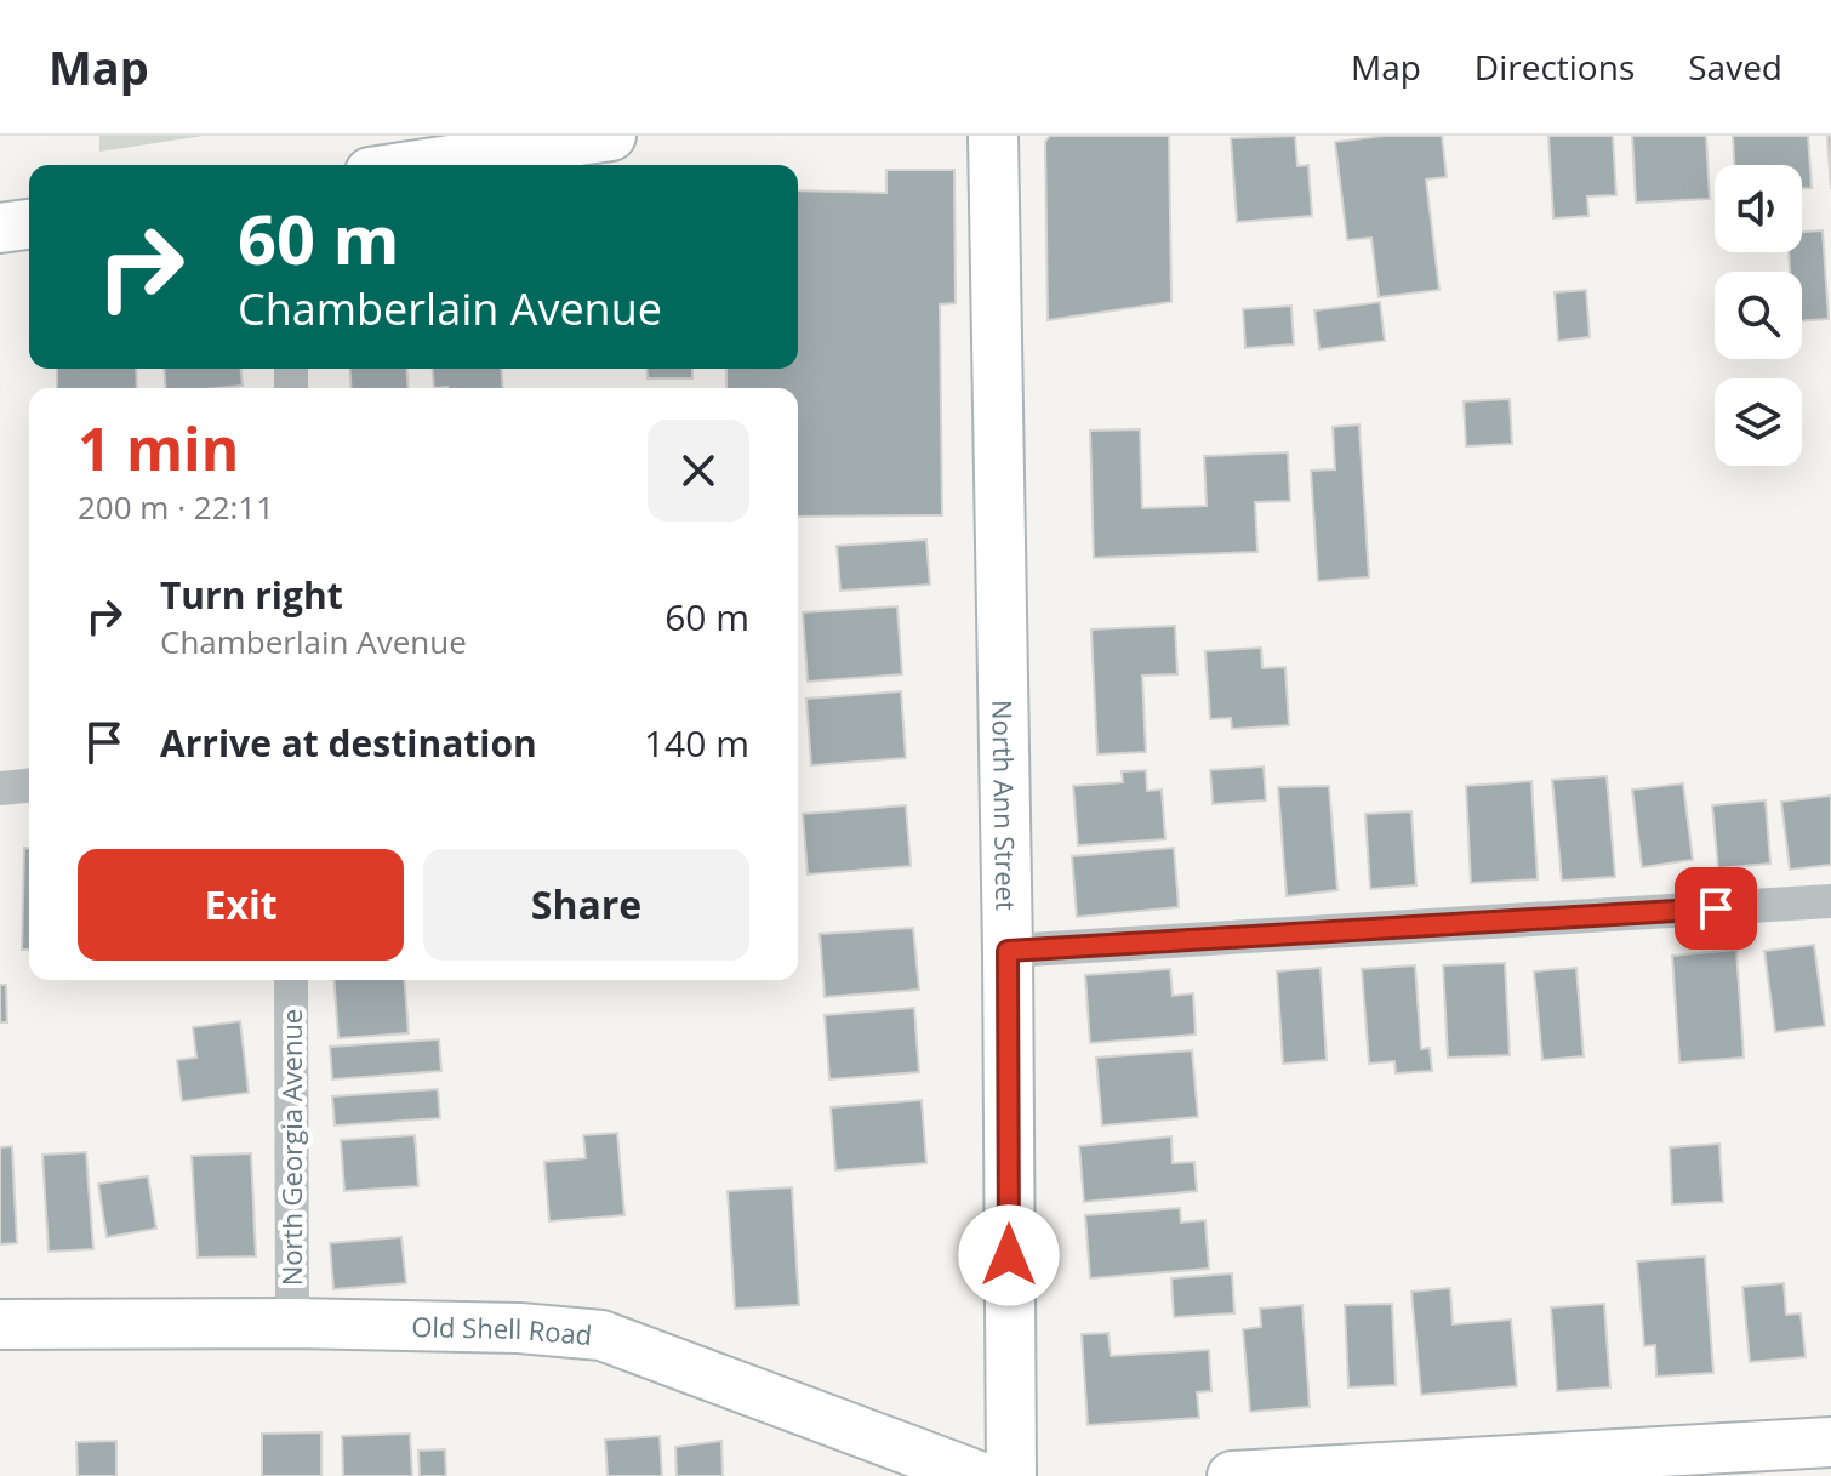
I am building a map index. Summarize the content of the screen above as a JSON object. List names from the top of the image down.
{
  "streets": {
    "street": ["North Ann Street", "North Georgia Avenue", "Old Shell Road"]
  },
  "crossings": [
    ["North Georgia Avenue", "Old Shell Road"]
  ],
  "page": {
    "header": "Map",
    "nav": ["Map", "Directions", "Saved"],
    "turn": ["60 m", "Chamberlain Avenue"],
    "heading": ["1 min", "200 m · 22:11"],
    "list": [
      {
        "name": "Turn right",
        "note": "Chamberlain Avenue",
        "value": "60 m"
      },
      {
        "name": "Arrive at destination",
        "value": "140 m"
      }
    ],
    "buttons": ["Exit", "Share"]
  }
}
